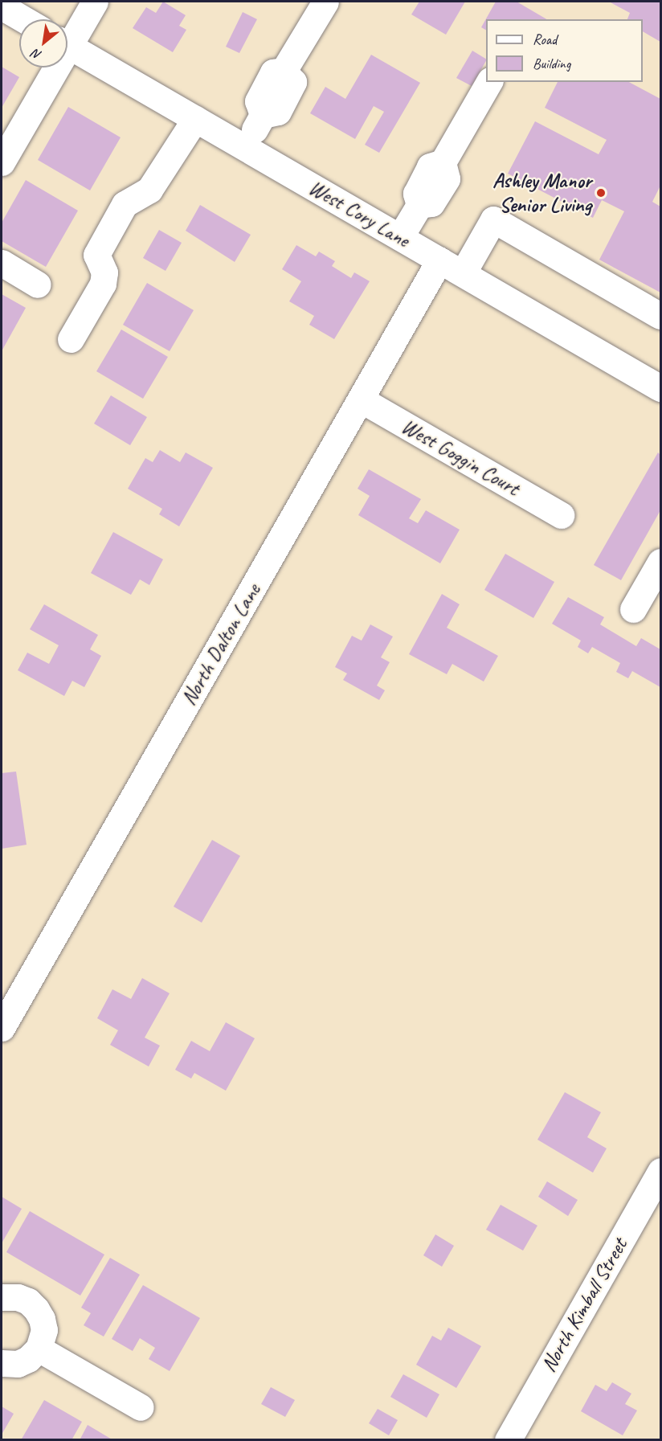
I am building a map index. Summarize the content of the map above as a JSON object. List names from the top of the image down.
{
  "streets": {
    "street": [
      "West Cory Lane",
      "West Goggin Court",
      "North Dalton Lane",
      "North Kimball Street"
    ]
  },
  "crossings": [
    ["West Cory Lane", "North Dalton Lane"],
    ["West Goggin Court", "North Dalton Lane"]
  ],
  "places": ["Ashley Manor Senior Living"],
  "legend": ["Road", "Building"],
  "north": "bottom left"
}
